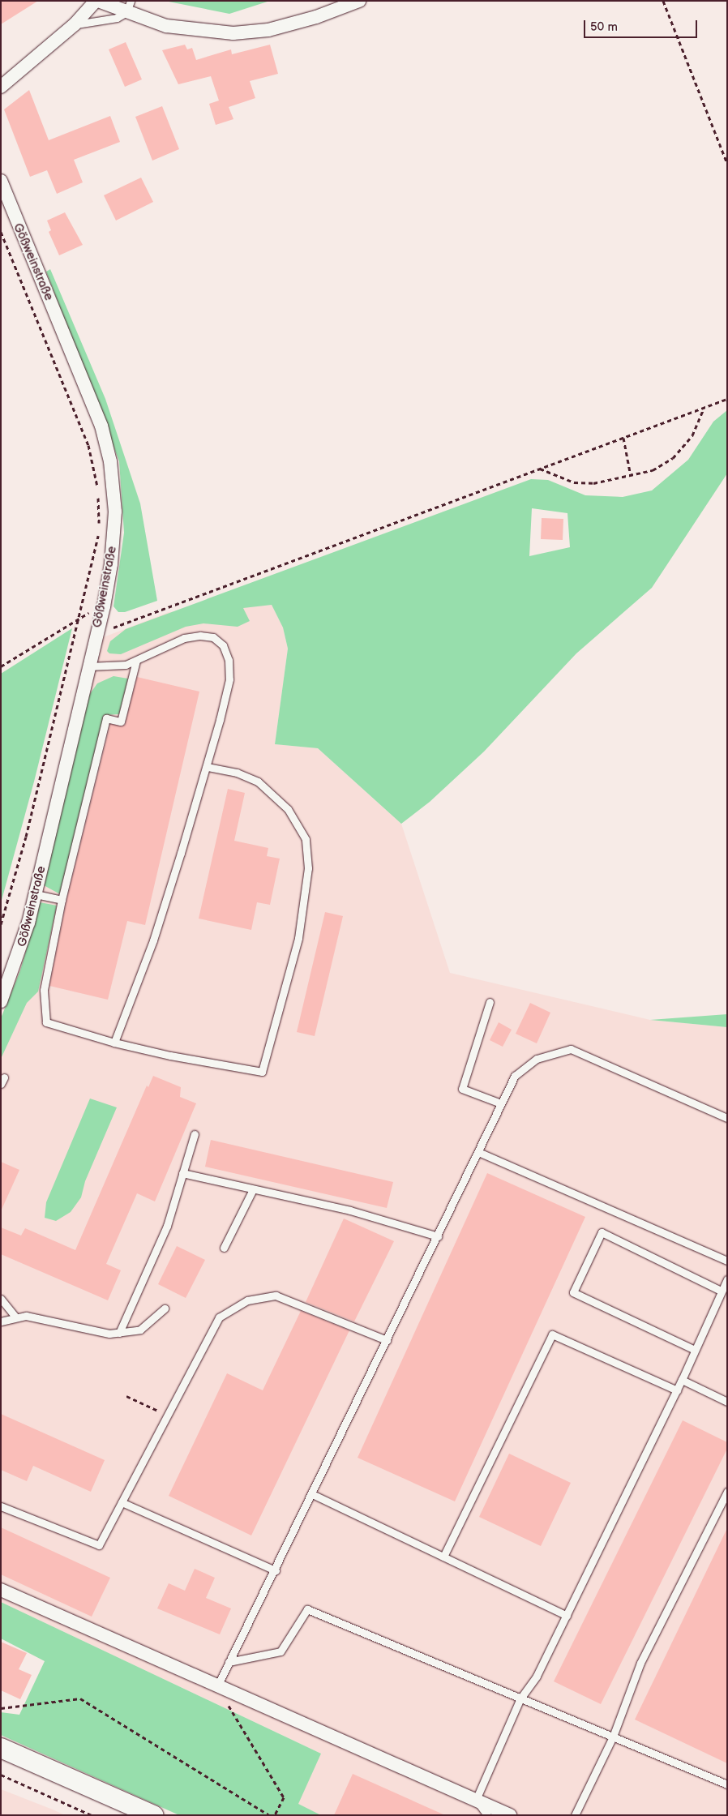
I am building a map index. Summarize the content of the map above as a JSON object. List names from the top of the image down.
{
  "streets": {
    "street": ["Gößweinstraße"]
  },
  "scale_bar": "50 m"
}
